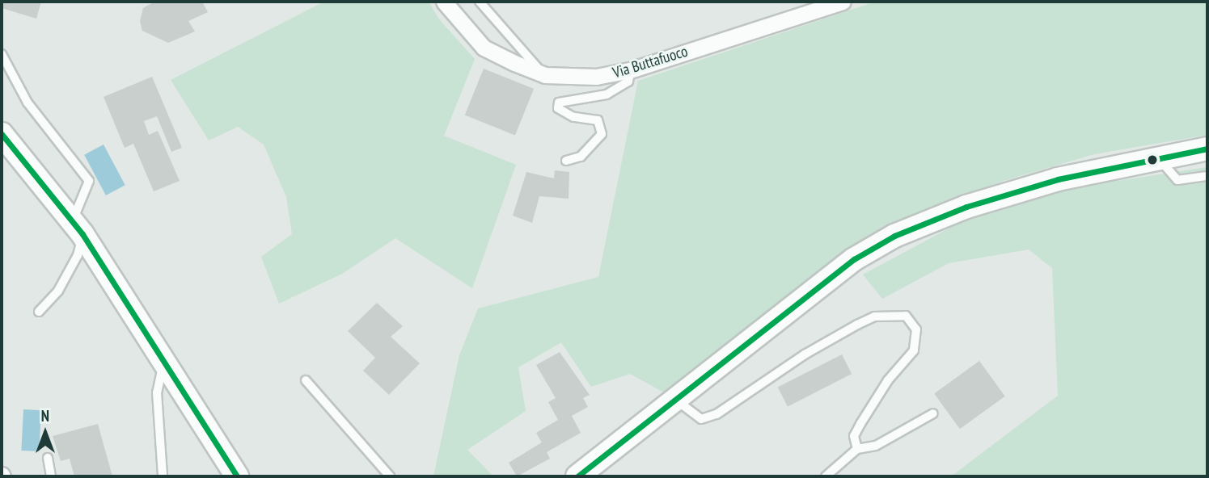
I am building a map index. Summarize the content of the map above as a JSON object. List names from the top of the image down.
{
  "streets": {
    "street": ["Via Buttafuoco"]
  },
  "north": "top"
}
